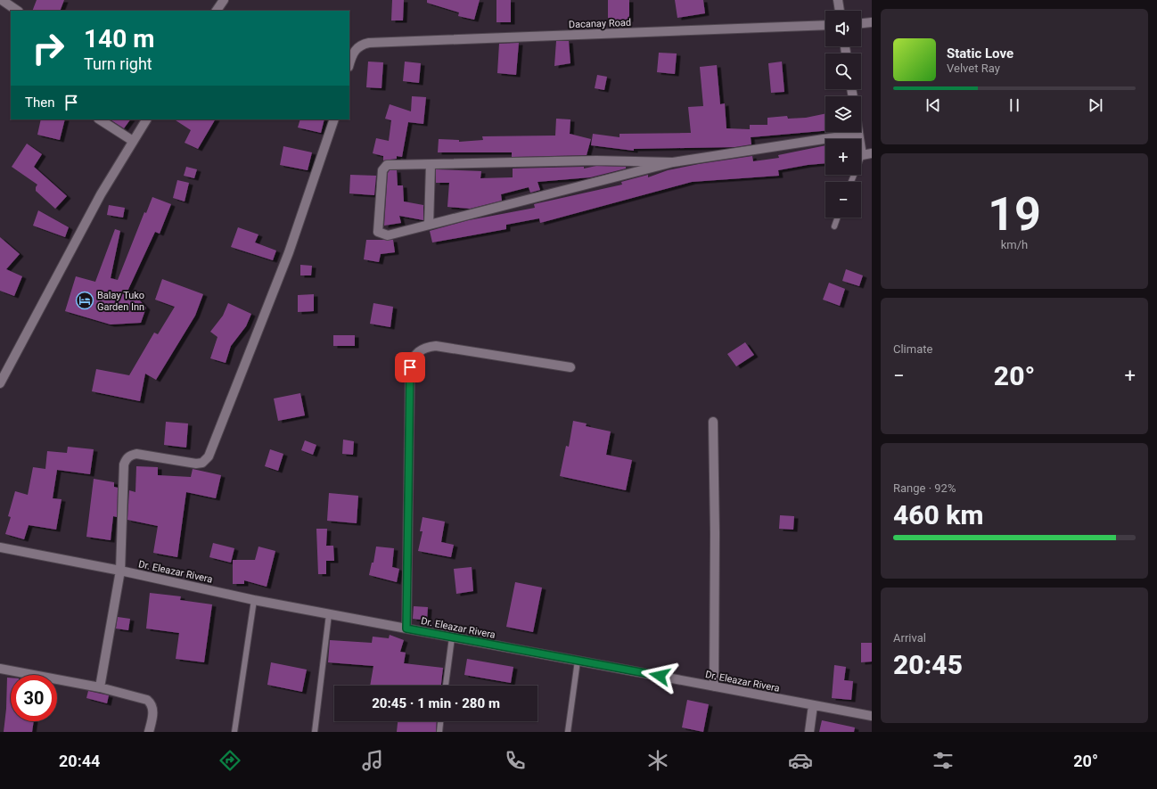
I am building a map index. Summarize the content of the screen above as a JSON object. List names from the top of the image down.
{
  "streets": {
    "street": ["Dacanay Road", "Dr. Eleazar Rivera"]
  },
  "places": {
    "hotel": ["Balay Tuko Garden Inn"]
  },
  "page": {
    "map_buttons": ["+", "−"],
    "turn": ["140 m", "Turn right"],
    "song": ["Static Love", "Velvet Ray"],
    "then": "Then",
    "tile": [
      ["19", "km/h"],
      "Climate",
      ["Range · 92%", "460 km"],
      ["Arrival", "20:45"]
    ],
    "heat": ["−", "20°", "+"],
    "limit": "30",
    "trip": "20:45 · 1 min · 280 m",
    "tabs": ["20:44", "20°"]
  }
}
